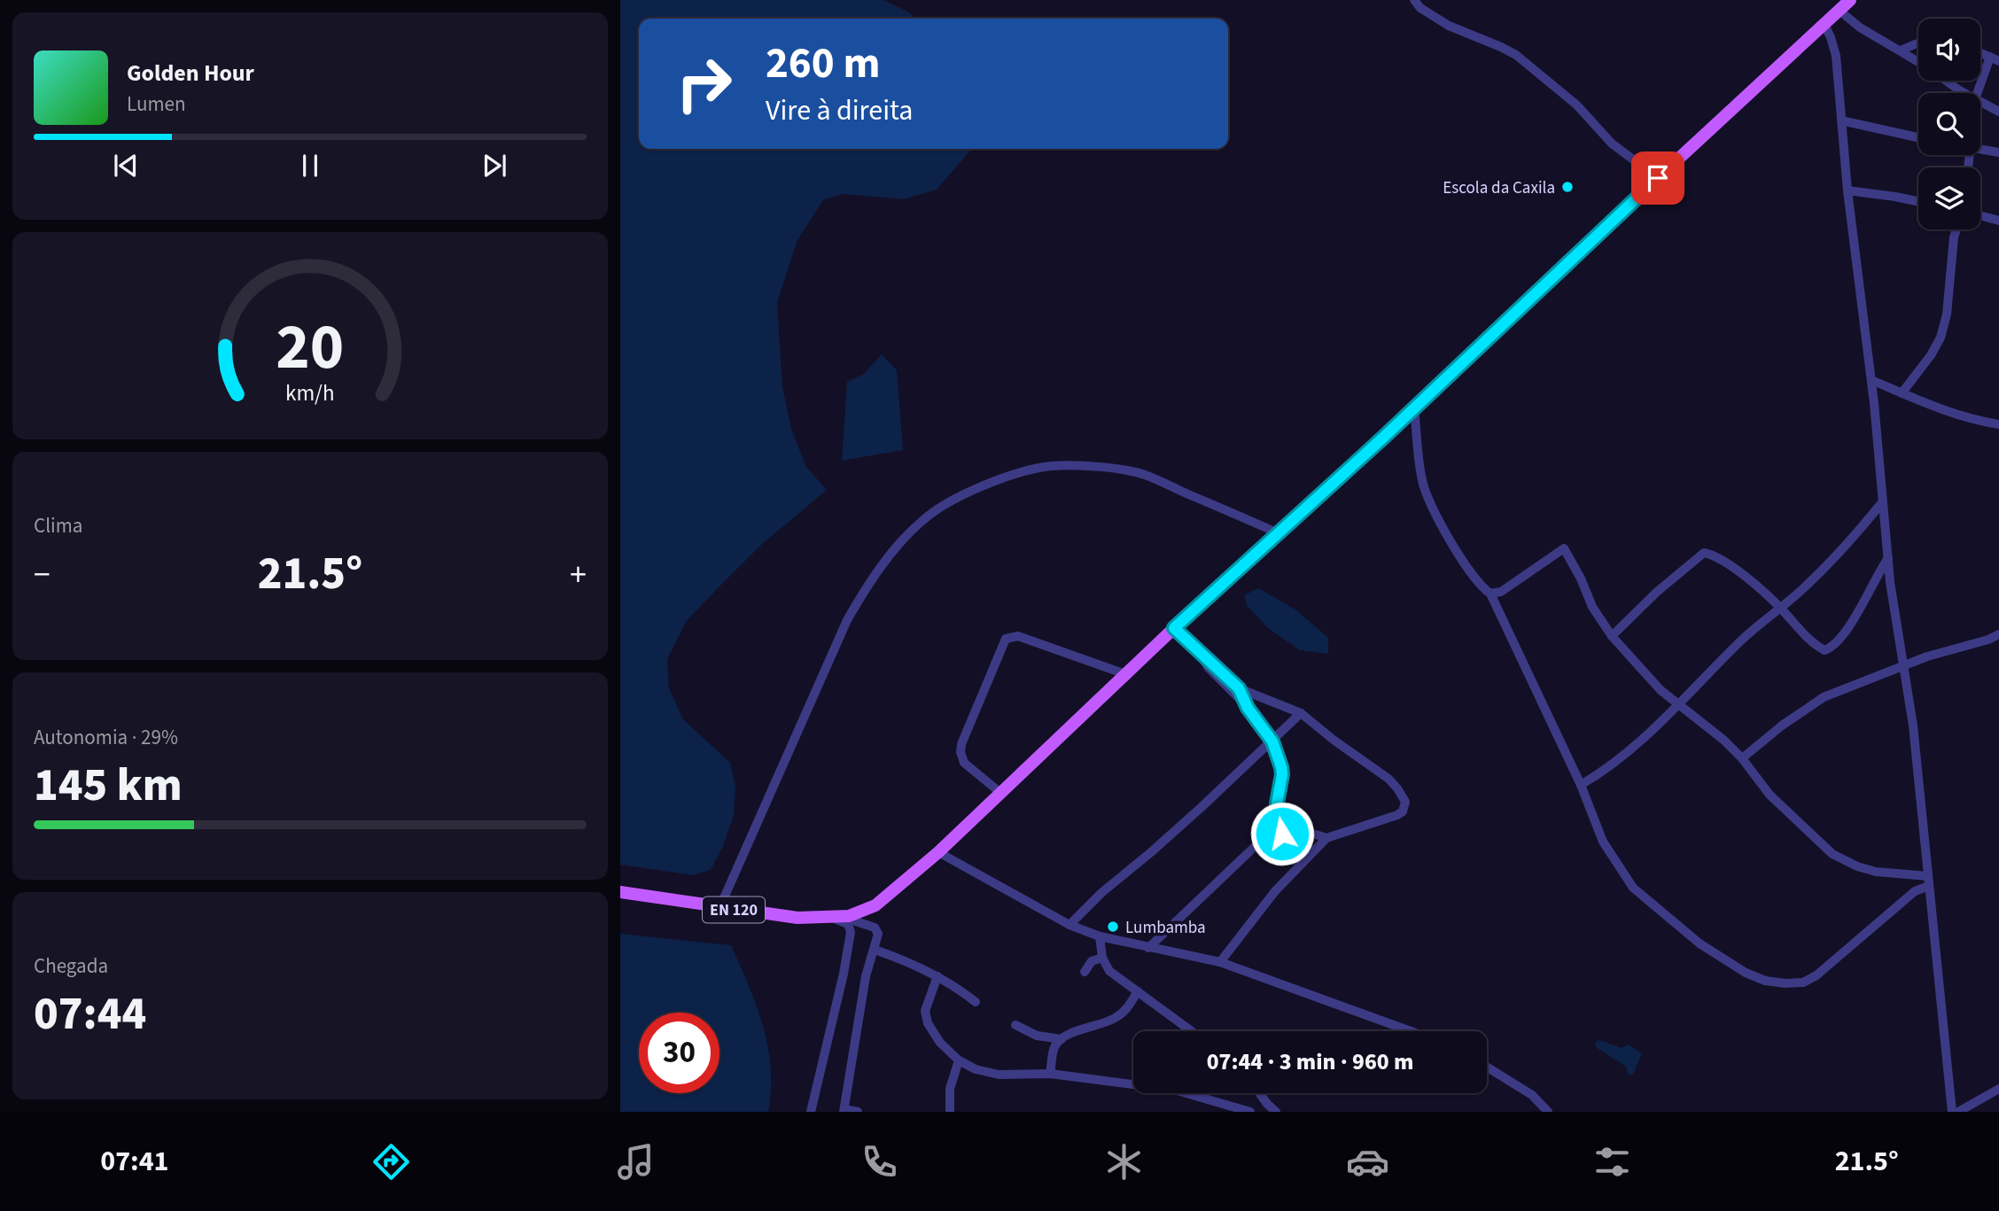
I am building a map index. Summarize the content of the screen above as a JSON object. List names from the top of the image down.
{
  "streets": {
    "main road": ["EN 120"]
  },
  "places": ["Escola da Caxila", "Lumbamba"],
  "page": {
    "turn": ["260 m", "Vire à direita"],
    "song": ["Golden Hour", "Lumen"],
    "tile": [
      "Clima",
      ["Autonomia · 29%", "145 km"],
      ["Chegada", "07:44"]
    ],
    "heat": ["−", "21.5°", "+"],
    "limit": "30",
    "trip": "07:44 · 3 min · 960 m",
    "tabs": ["07:41", "21.5°"],
    "gauge": ["20", "km/h"]
  }
}
